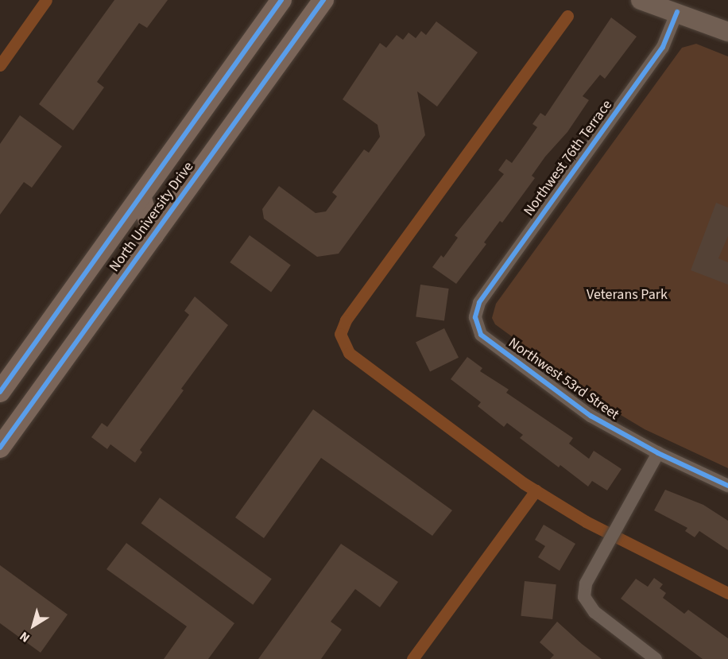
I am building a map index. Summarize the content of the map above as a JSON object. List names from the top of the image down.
{
  "streets": {
    "main road": ["North University Drive"],
    "street": ["Northwest 76th Terrace", "Northwest 53rd Street"]
  },
  "crossings": [
    ["Northwest 76th Terrace", "Northwest 53rd Street"]
  ],
  "parks": ["Veterans Park"],
  "north": "bottom left"
}
